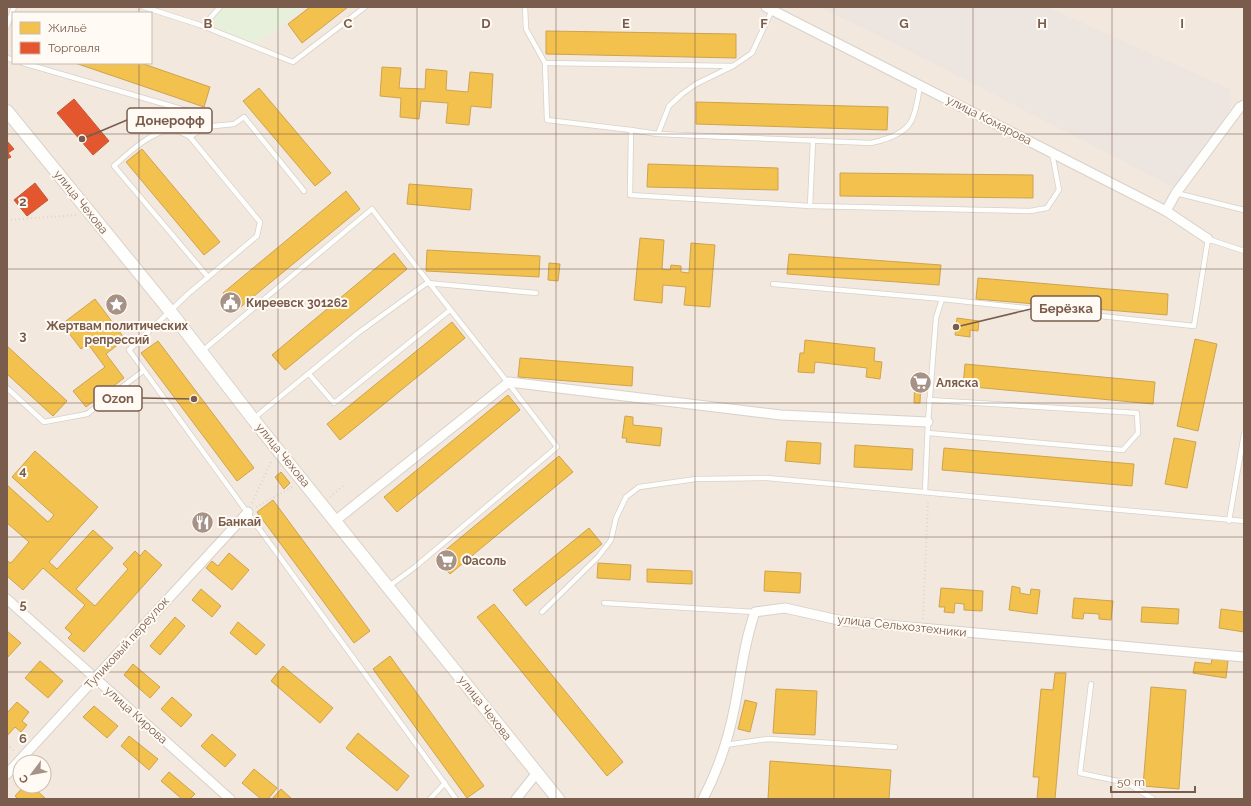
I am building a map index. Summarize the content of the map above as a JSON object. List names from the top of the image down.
{
  "streets": {
    "main road": ["улица Чехова"],
    "street": [
      "улица Комарова",
      "улица Сельхозтехники",
      "Тупиковый переулок",
      "улица Кирова"
    ]
  },
  "crossings": [
    ["Тупиковый переулок", "улица Кирова"]
  ],
  "places": {
    "other": ["Донерофф", "Берёзка", "Ozon"],
    "public building": ["Киреевск 301262"],
    "place": ["Жертвам политических репрессий"],
    "supermarket": ["Аляска", "Фасоль"],
    "restaurant": ["Банкай"]
  },
  "legend": ["Жильё", "Торговля"],
  "scale_bar": "50 m",
  "north": "bottom left",
  "grid": {
    "columns": [
      "B",
      "C",
      "D",
      "E",
      "F",
      "G",
      "H",
      "I"
    ],
    "rows": [
      "2",
      "3",
      "4",
      "5",
      "6"
    ]
  }
}
